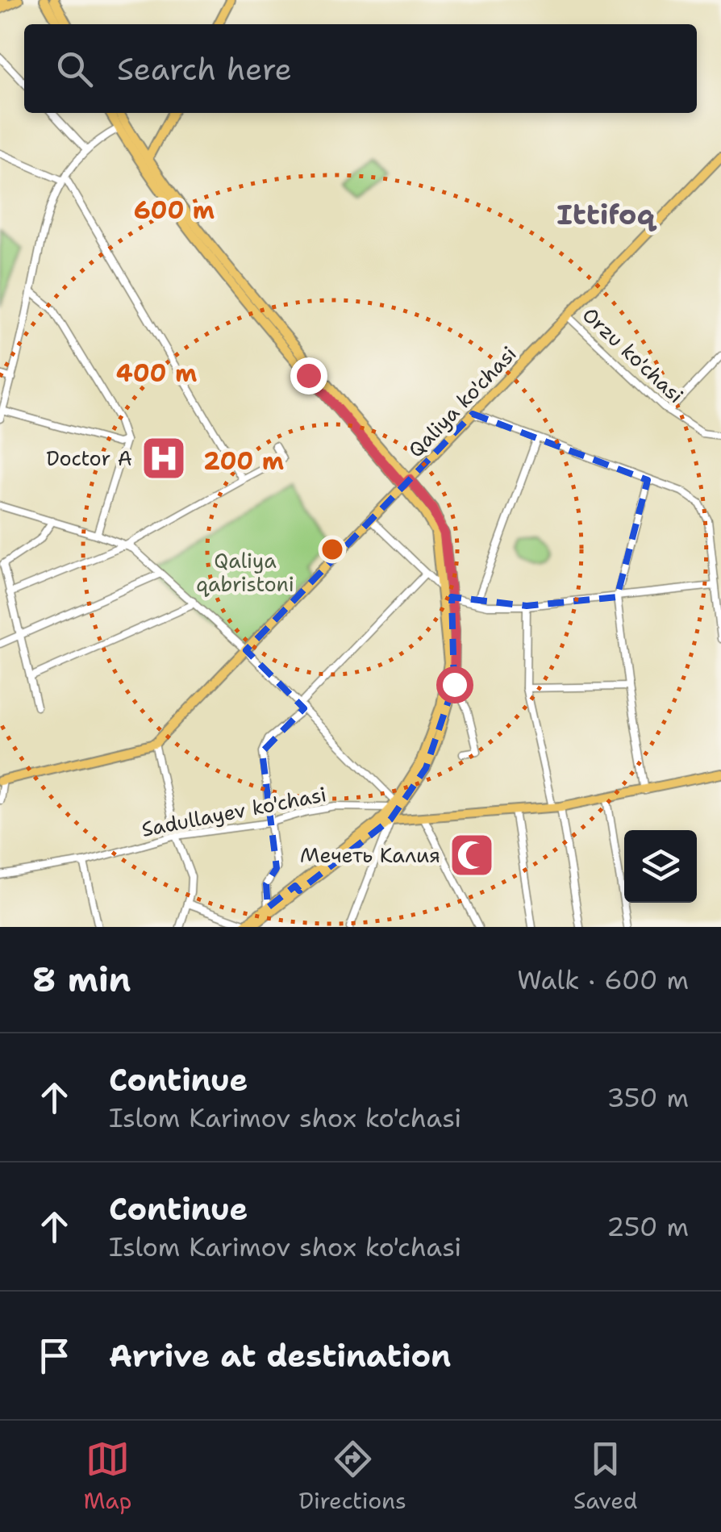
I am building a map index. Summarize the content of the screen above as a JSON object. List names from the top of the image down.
{
  "streets": {
    "main road": ["Qaliya ko'chasi"],
    "street": ["Orzu ko'chasi", "Sadullayev ko'chasi"]
  },
  "crossings": [
    ["Orzu ko'chasi", "Qaliya ko'chasi"]
  ],
  "districts": ["Ittifoq"],
  "parks": ["Qaliya qabristoni"],
  "places": {
    "hospital": ["Doctor A"],
    "mosque": ["Мечеть Калия"]
  },
  "page": {
    "search": "Search here",
    "heading": ["8 min", "Walk · 600 m"],
    "list": [
      ["Continue", "Islom Karimov shox ko'chasi", "350 m"],
      ["Continue", "Islom Karimov shox ko'chasi", "250 m"],
      "Arrive at destination"
    ],
    "nav": ["Map", "Directions", "Saved"]
  },
  "rings": ["600 m", "400 m", "200 m"]
}
